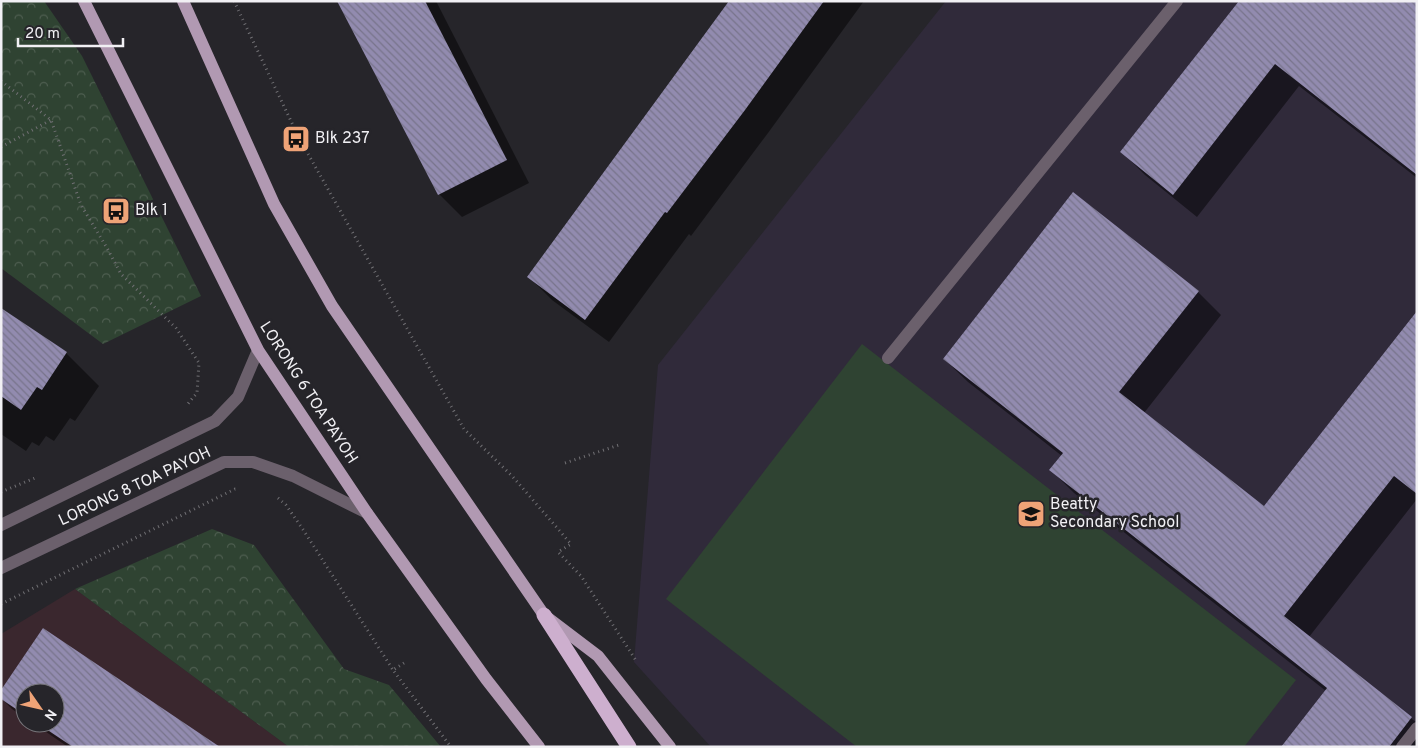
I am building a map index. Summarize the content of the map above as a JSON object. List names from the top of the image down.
{
  "streets": {
    "main road": ["LORONG 6 TOA PAYOH"],
    "street": ["LORONG 8 TOA PAYOH"]
  },
  "crossings": [
    ["LORONG 6 TOA PAYOH", "LORONG 8 TOA PAYOH"]
  ],
  "places": {
    "bus stop": ["Blk 237", "Blk 1"],
    "school or university": ["Beatty Secondary School"]
  },
  "scale_bar": "20 m",
  "north": "bottom right"
}
